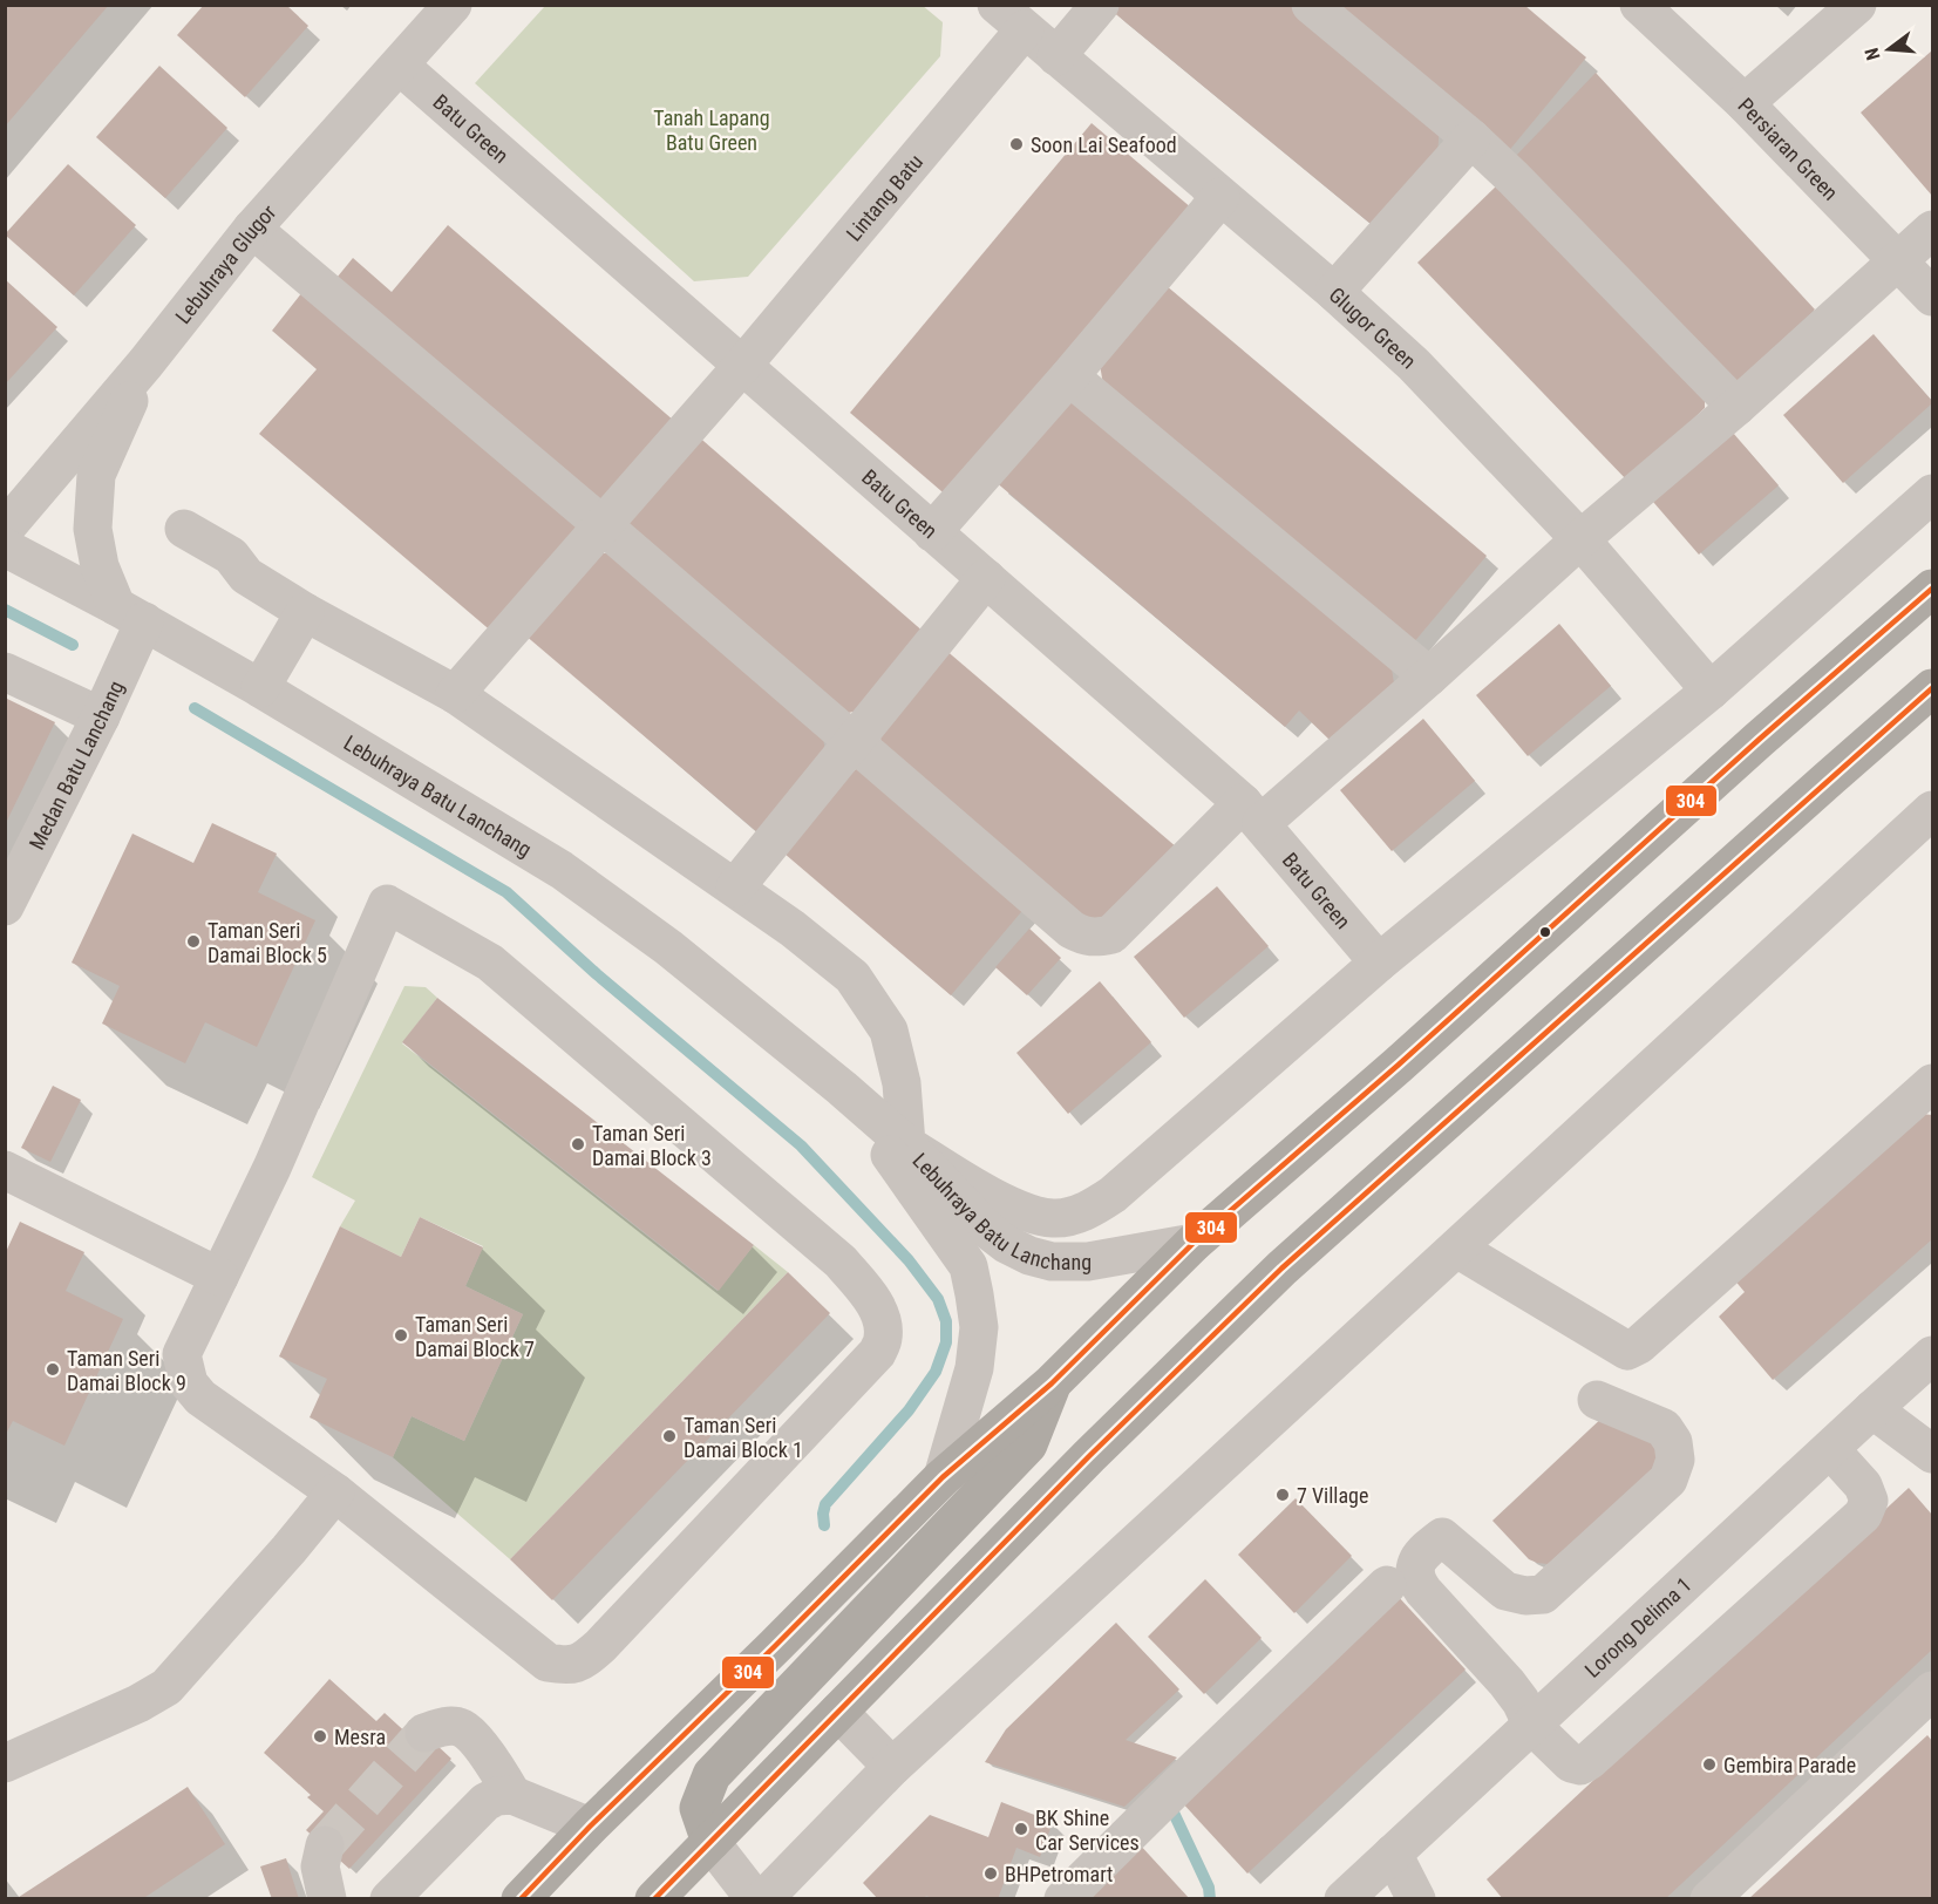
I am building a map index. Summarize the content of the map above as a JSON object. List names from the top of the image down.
{
  "streets": {
    "street": [
      "Batu Green",
      "Persiaran Green",
      "Lintang Batu",
      "Lebuhraya Glugor",
      "Glugor Green",
      "Medan Batu Lanchang",
      "Lebuhraya Batu Lanchang",
      "Lorong Delima 1"
    ]
  },
  "crossings": [
    ["Batu Green", "Lintang Batu"],
    ["Batu Green", "Lebuhraya Glugor"],
    ["Lintang Batu", "Glugor Green"],
    ["Medan Batu Lanchang", "Lebuhraya Batu Lanchang"]
  ],
  "parks": ["Tanah Lapang Batu Green"],
  "places": [
    "Soon Lai Seafood",
    "Taman Seri Damai Block 5",
    "Taman Seri Damai Block 3",
    "Taman Seri Damai Block 7",
    "Taman Seri Damai Block 9",
    "Taman Seri Damai Block 1",
    "7 Village",
    "Mesra",
    "Gembira Parade",
    "BK Shine Car Services",
    "BHPetromart"
  ],
  "lines": ["transit line 304"],
  "north": "left"
}
